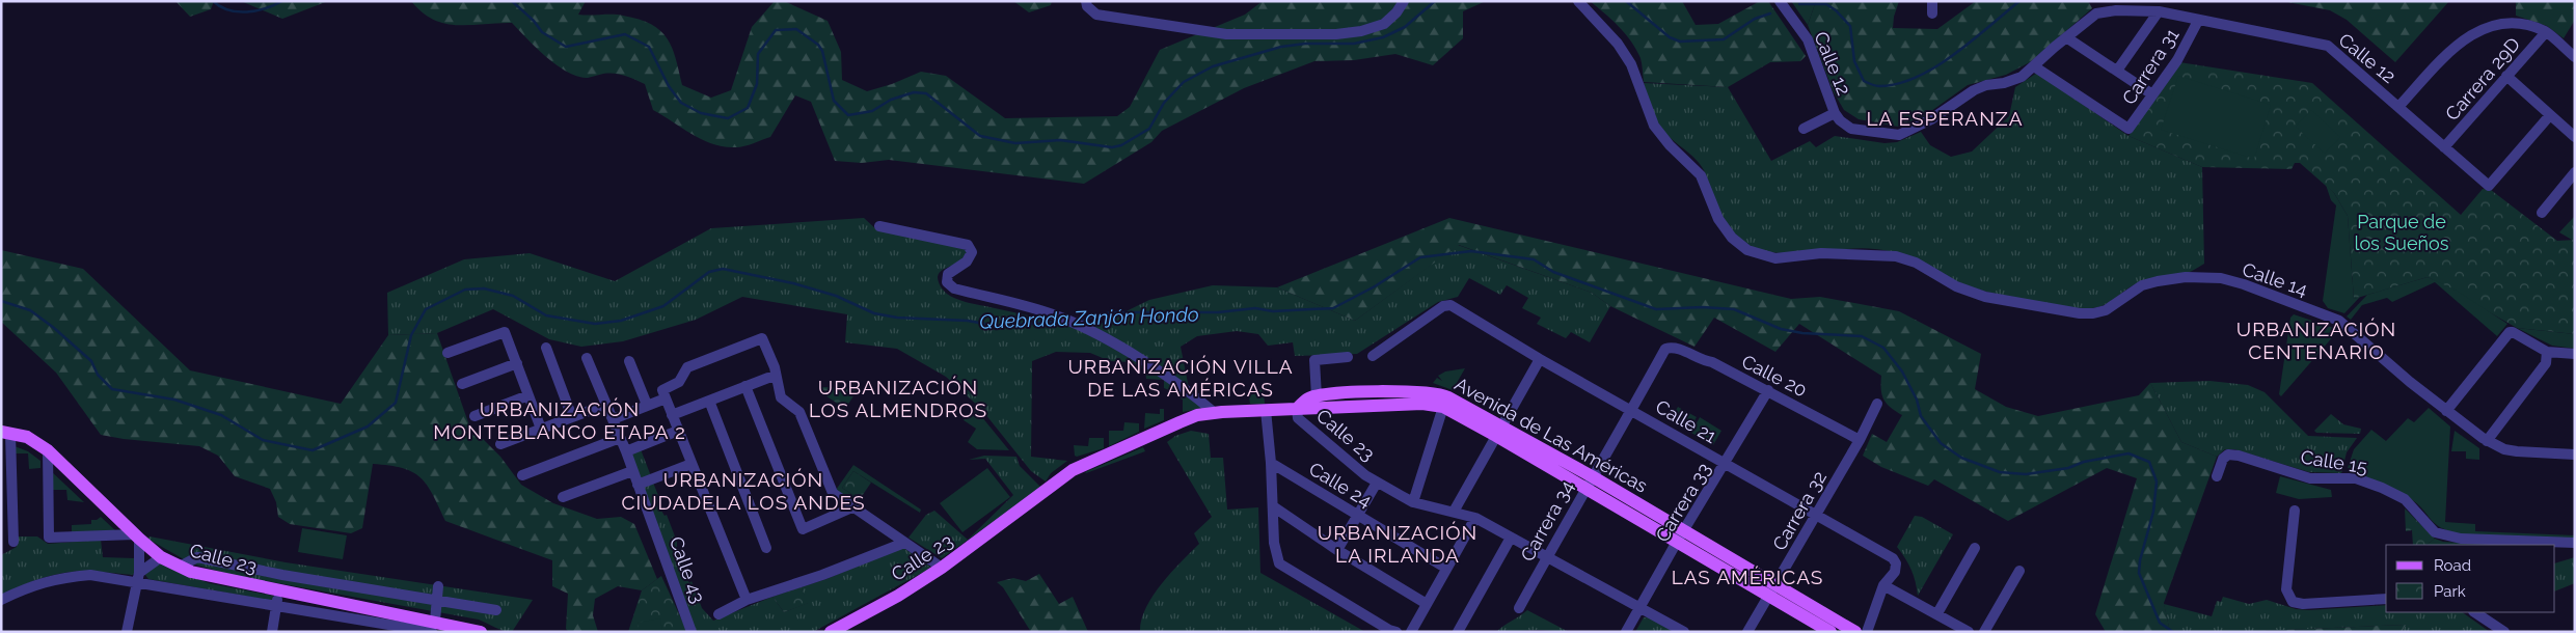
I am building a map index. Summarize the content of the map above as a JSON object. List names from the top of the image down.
{
  "streets": {
    "main road": ["Calle 23", "Avenida de Las Américas"],
    "street": [
      "Calle 12",
      "Carrera 31",
      "Carrera 29D",
      "Calle 14",
      "Calle 20",
      "Calle 21",
      "Calle 15",
      "Calle 24",
      "Carrera 33",
      "Carrera 32",
      "Carrera 34",
      "Calle 43"
    ]
  },
  "crossings": [
    ["Calle 12", "Carrera 31"],
    ["Calle 12", "Carrera 29D"],
    ["Calle 20", "Carrera 33"],
    ["Calle 20", "Carrera 32"],
    ["Calle 20", "Carrera 34"],
    ["Calle 21", "Carrera 33"],
    ["Calle 21", "Carrera 32"],
    ["Calle 21", "Carrera 34"],
    ["Calle 23", "Avenida de Las Américas"],
    ["Calle 23", "Carrera 33"],
    ["Calle 23", "Carrera 34"],
    ["Avenida de Las Américas", "Carrera 33"],
    ["Avenida de Las Américas", "Carrera 32"],
    ["Avenida de Las Américas", "Carrera 34"]
  ],
  "districts": [
    "LA ESPERANZA",
    "URBANIZACIÓN CENTENARIO",
    "URBANIZACIÓN VILLA DE LAS AMÉRICAS",
    "URBANIZACIÓN LOS ALMENDROS",
    "URBANIZACIÓN MONTEBLANCO ETAPA 2",
    "URBANIZACIÓN CIUDADELA LOS ANDES",
    "URBANIZACIÓN LA IRLANDA",
    "LAS AMÉRICAS"
  ],
  "water": ["Quebrada Zanjón Hondo"],
  "parks": ["Parque de los Sueños"],
  "legend": ["Road", "Park"]
}
